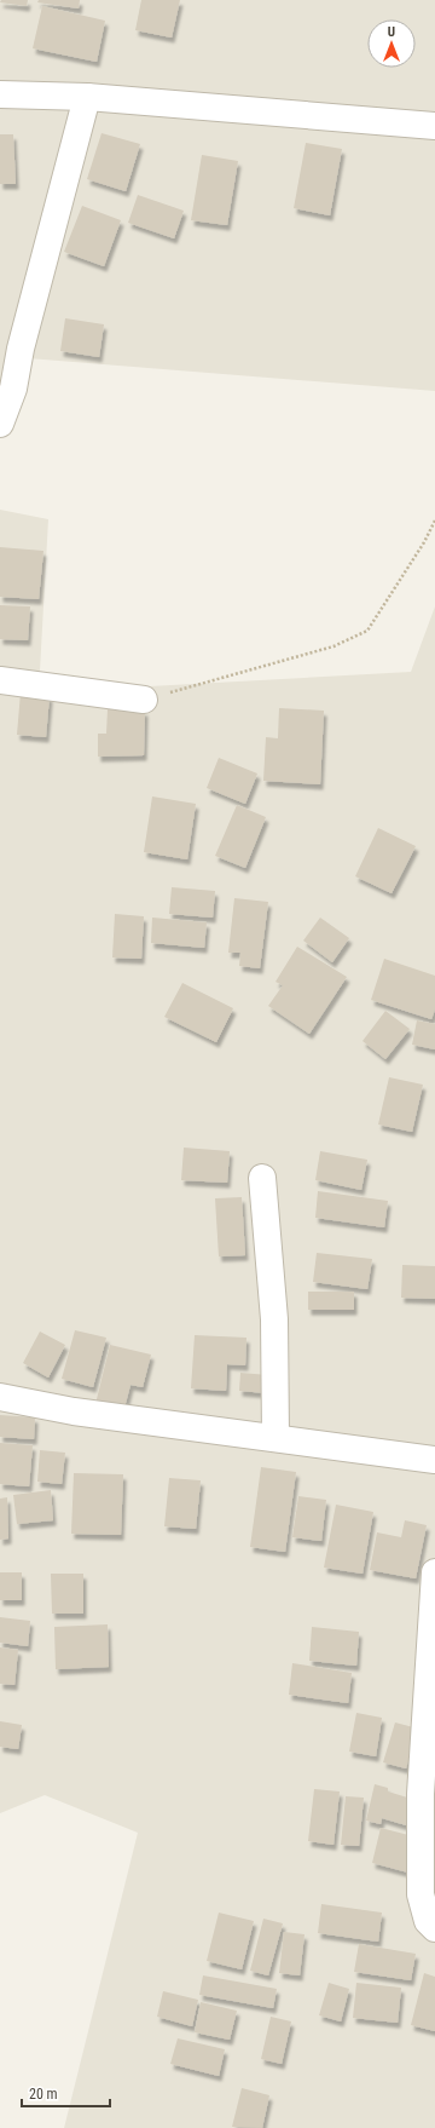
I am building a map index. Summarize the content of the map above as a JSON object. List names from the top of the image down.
{
  "scale_bar": "20 m",
  "north": "top"
}
